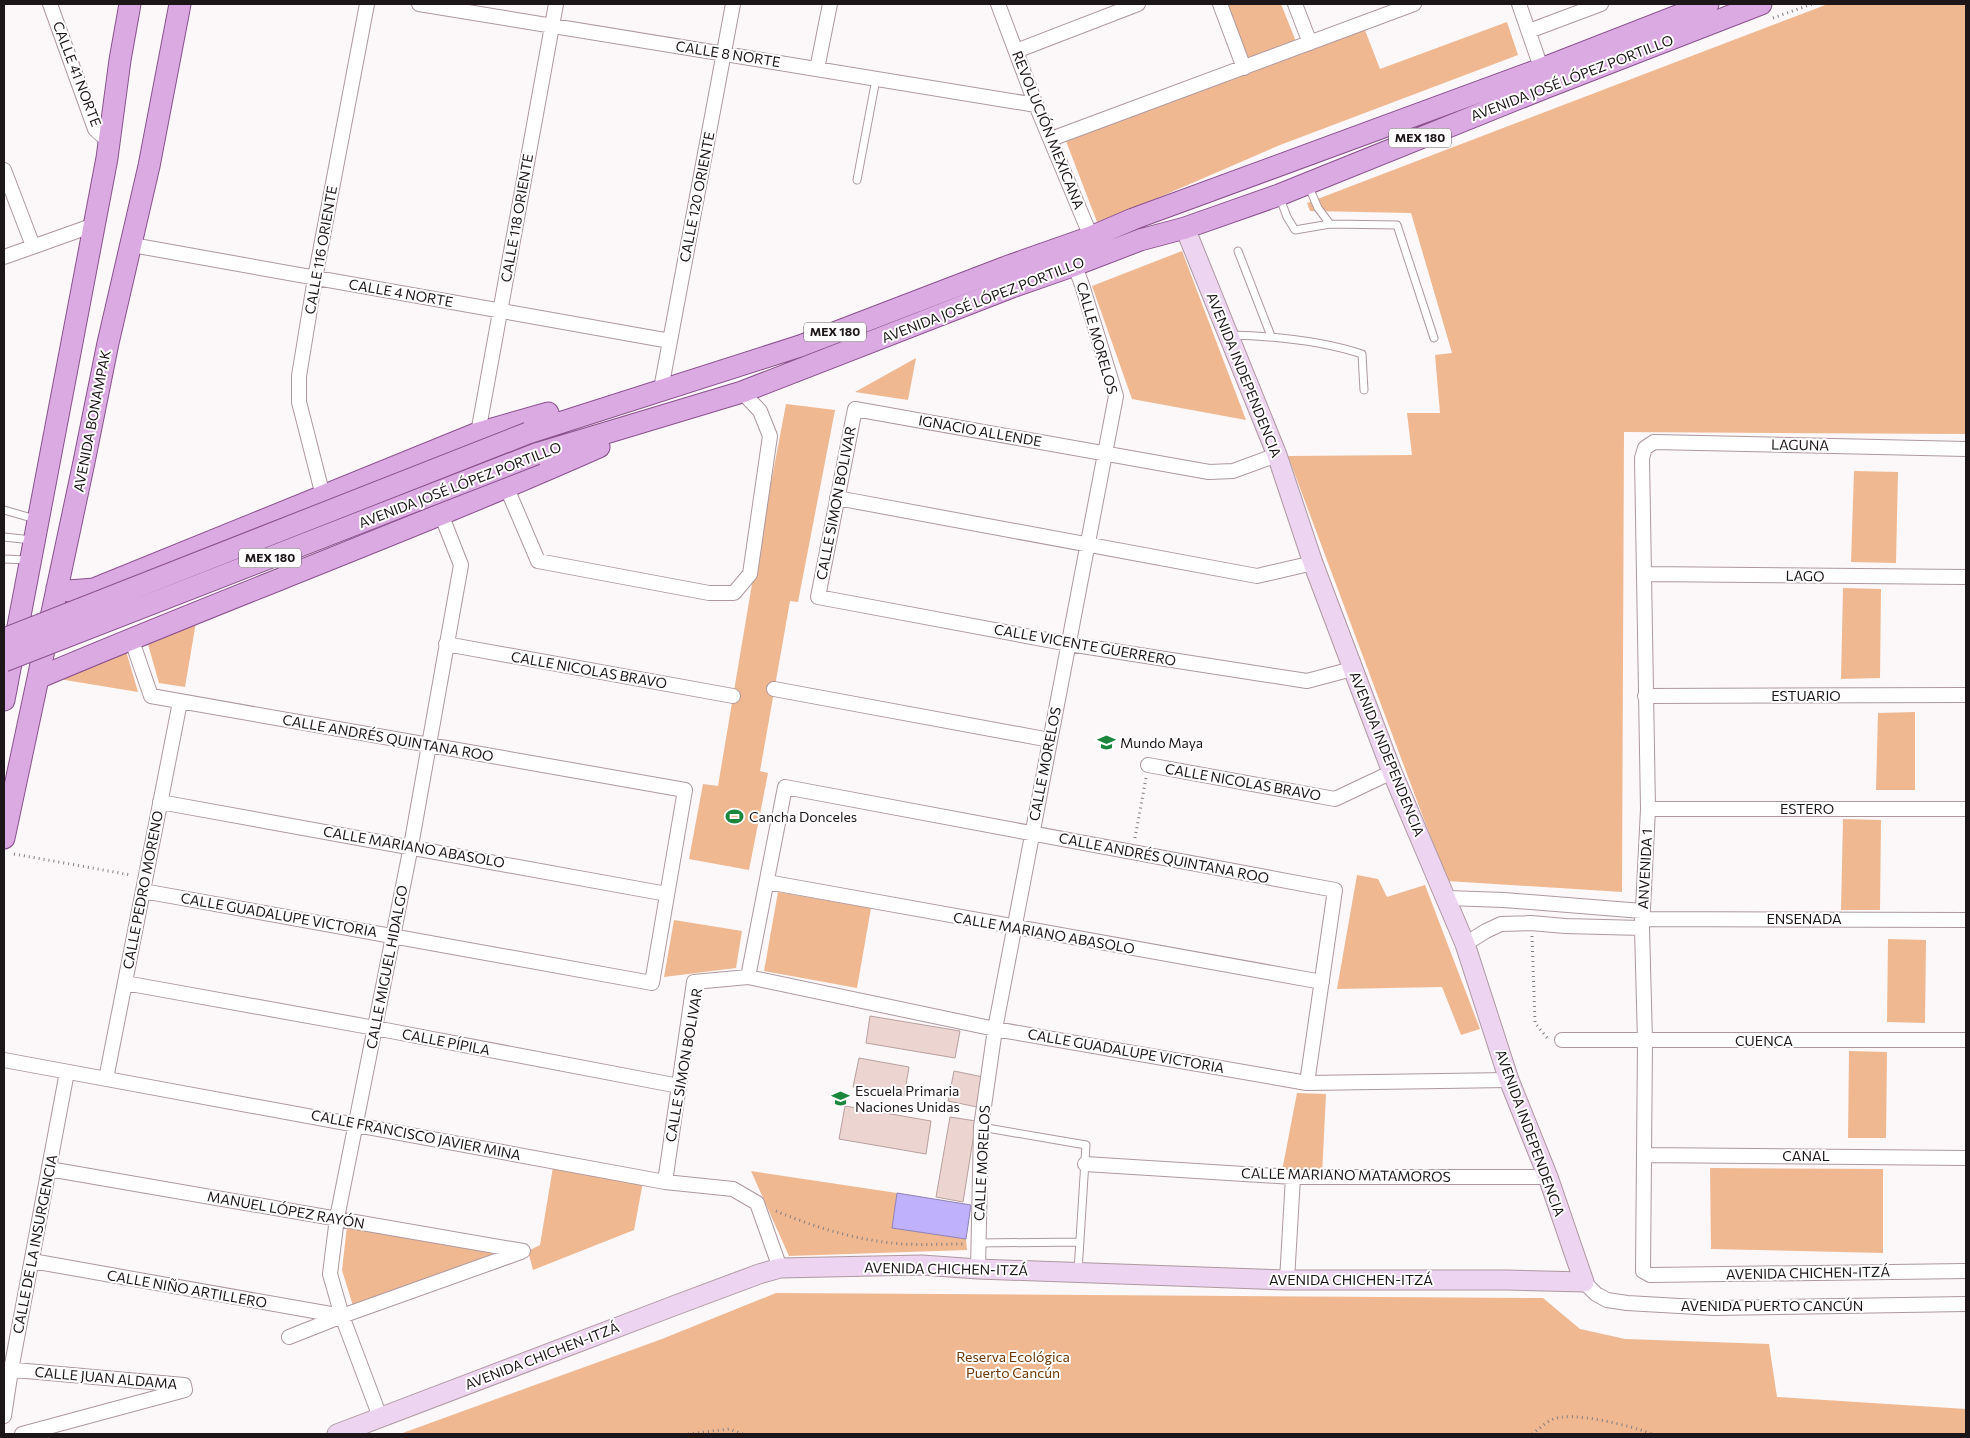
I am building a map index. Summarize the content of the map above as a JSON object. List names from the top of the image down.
{
  "streets": {
    "main road": ["AVENIDA JOSÉ LÓPEZ PORTILLO", "MEX 180", "AVENIDA BONAMPAK"],
    "street": [
      "CALLE 8 NORTE",
      "CALLE 41 NORTE",
      "REVOLUCIÓN MEXICANA",
      "CALLE 120 ORIENTE",
      "CALLE 118 ORIENTE",
      "CALLE 116 ORIENTE",
      "CALLE 4 NORTE",
      "CALLE MORELOS",
      "AVENIDA INDEPENDENCIA",
      "IGNACIO ALLENDE",
      "LAGUNA",
      "CALLE SIMON BOLIVAR",
      "LAGO",
      "CALLE VICENTE GUERRERO",
      "CALLE NICOLAS BRAVO",
      "ESTUARIO",
      "CALLE ANDRÉS QUINTANA ROO",
      "ESTERO",
      "CALLE MARIANO ABASOLO",
      "ANVENIDA 1",
      "CALLE PEDRO MORENO",
      "CALLE GUADALUPE VICTORIA",
      "ENSENADA",
      "CALLE MIGUEL HIDALGO",
      "CUENCA",
      "CALLE PÍPILA",
      "CALLE FRANCISCO JAVIER MINA",
      "CANAL",
      "CALLE MARIANO MATAMOROS",
      "MANUEL LÓPEZ RAYÓN",
      "CALLE DE LA INSURGENCIA",
      "AVENIDA CHICHEN-ITZÁ",
      "CALLE NIÑO ARTILLERO",
      "AVENIDA PUERTO CANCÚN",
      "CALLE JUAN ALDAMA"
    ]
  },
  "crossings": [
    ["CALLE 8 NORTE", "REVOLUCIÓN MEXICANA"],
    ["CALLE 8 NORTE", "CALLE 120 ORIENTE"],
    ["CALLE 8 NORTE", "CALLE 118 ORIENTE"],
    ["AVENIDA JOSÉ LÓPEZ PORTILLO", "REVOLUCIÓN MEXICANA"],
    ["AVENIDA JOSÉ LÓPEZ PORTILLO", "CALLE 120 ORIENTE"],
    ["AVENIDA JOSÉ LÓPEZ PORTILLO", "CALLE MORELOS"],
    ["AVENIDA JOSÉ LÓPEZ PORTILLO", "AVENIDA INDEPENDENCIA"],
    ["CALLE 120 ORIENTE", "CALLE 4 NORTE"],
    ["CALLE 118 ORIENTE", "CALLE 4 NORTE"],
    ["CALLE 116 ORIENTE", "CALLE 4 NORTE"],
    ["CALLE 4 NORTE", "AVENIDA BONAMPAK"],
    ["CALLE MORELOS", "IGNACIO ALLENDE"],
    ["CALLE MORELOS", "CALLE VICENTE GUERRERO"],
    ["CALLE MORELOS", "CALLE ANDRÉS QUINTANA ROO"],
    ["CALLE MORELOS", "CALLE MARIANO ABASOLO"],
    ["CALLE MORELOS", "CALLE GUADALUPE VICTORIA"],
    ["CALLE MORELOS", "AVENIDA CHICHEN-ITZÁ"],
    ["AVENIDA INDEPENDENCIA", "IGNACIO ALLENDE"],
    ["AVENIDA INDEPENDENCIA", "CALLE VICENTE GUERRERO"],
    ["AVENIDA INDEPENDENCIA", "CALLE NICOLAS BRAVO"],
    ["AVENIDA INDEPENDENCIA", "CALLE GUADALUPE VICTORIA"],
    ["AVENIDA INDEPENDENCIA", "ENSENADA"],
    ["AVENIDA INDEPENDENCIA", "CALLE MARIANO MATAMOROS"],
    ["AVENIDA INDEPENDENCIA", "AVENIDA CHICHEN-ITZÁ"],
    ["AVENIDA INDEPENDENCIA", "AVENIDA PUERTO CANCÚN"],
    ["IGNACIO ALLENDE", "CALLE SIMON BOLIVAR"],
    ["LAGUNA", "ANVENIDA 1"],
    ["CALLE SIMON BOLIVAR", "CALLE VICENTE GUERRERO"],
    ["CALLE SIMON BOLIVAR", "CALLE GUADALUPE VICTORIA"],
    ["CALLE SIMON BOLIVAR", "CALLE PÍPILA"],
    ["CALLE SIMON BOLIVAR", "CALLE FRANCISCO JAVIER MINA"],
    ["LAGO", "ANVENIDA 1"],
    ["CALLE NICOLAS BRAVO", "CALLE MIGUEL HIDALGO"],
    ["ESTUARIO", "ANVENIDA 1"],
    ["CALLE ANDRÉS QUINTANA ROO", "CALLE MARIANO ABASOLO"],
    ["CALLE ANDRÉS QUINTANA ROO", "CALLE PEDRO MORENO"],
    ["CALLE ANDRÉS QUINTANA ROO", "CALLE GUADALUPE VICTORIA"],
    ["CALLE ANDRÉS QUINTANA ROO", "CALLE MIGUEL HIDALGO"],
    ["ESTERO", "ANVENIDA 1"],
    ["CALLE MARIANO ABASOLO", "CALLE PEDRO MORENO"],
    ["CALLE MARIANO ABASOLO", "CALLE GUADALUPE VICTORIA"],
    ["CALLE MARIANO ABASOLO", "CALLE MIGUEL HIDALGO"],
    ["ANVENIDA 1", "ENSENADA"],
    ["ANVENIDA 1", "CUENCA"],
    ["ANVENIDA 1", "CANAL"],
    ["ANVENIDA 1", "AVENIDA CHICHEN-ITZÁ"],
    ["CALLE PEDRO MORENO", "CALLE GUADALUPE VICTORIA"],
    ["CALLE PEDRO MORENO", "CALLE PÍPILA"],
    ["CALLE PEDRO MORENO", "CALLE FRANCISCO JAVIER MINA"],
    ["CALLE GUADALUPE VICTORIA", "CALLE MIGUEL HIDALGO"],
    ["CALLE MIGUEL HIDALGO", "CALLE PÍPILA"],
    ["CALLE MIGUEL HIDALGO", "CALLE FRANCISCO JAVIER MINA"],
    ["CALLE MIGUEL HIDALGO", "MANUEL LÓPEZ RAYÓN"],
    ["CALLE MIGUEL HIDALGO", "AVENIDA CHICHEN-ITZÁ"],
    ["CALLE MIGUEL HIDALGO", "CALLE NIÑO ARTILLERO"],
    ["CALLE FRANCISCO JAVIER MINA", "CALLE DE LA INSURGENCIA"],
    ["MANUEL LÓPEZ RAYÓN", "CALLE DE LA INSURGENCIA"],
    ["MANUEL LÓPEZ RAYÓN", "CALLE NIÑO ARTILLERO"],
    ["CALLE DE LA INSURGENCIA", "CALLE NIÑO ARTILLERO"],
    ["CALLE DE LA INSURGENCIA", "CALLE JUAN ALDAMA"],
    ["AVENIDA CHICHEN-ITZÁ", "AVENIDA PUERTO CANCÚN"]
  ],
  "parks": ["Reserva Ecológica Puerto Cancún"],
  "places": {
    "school or university": ["Mundo Maya", "Escuela Primaria Naciones Unidas"],
    "sports": ["Cancha Donceles"]
  }
}
